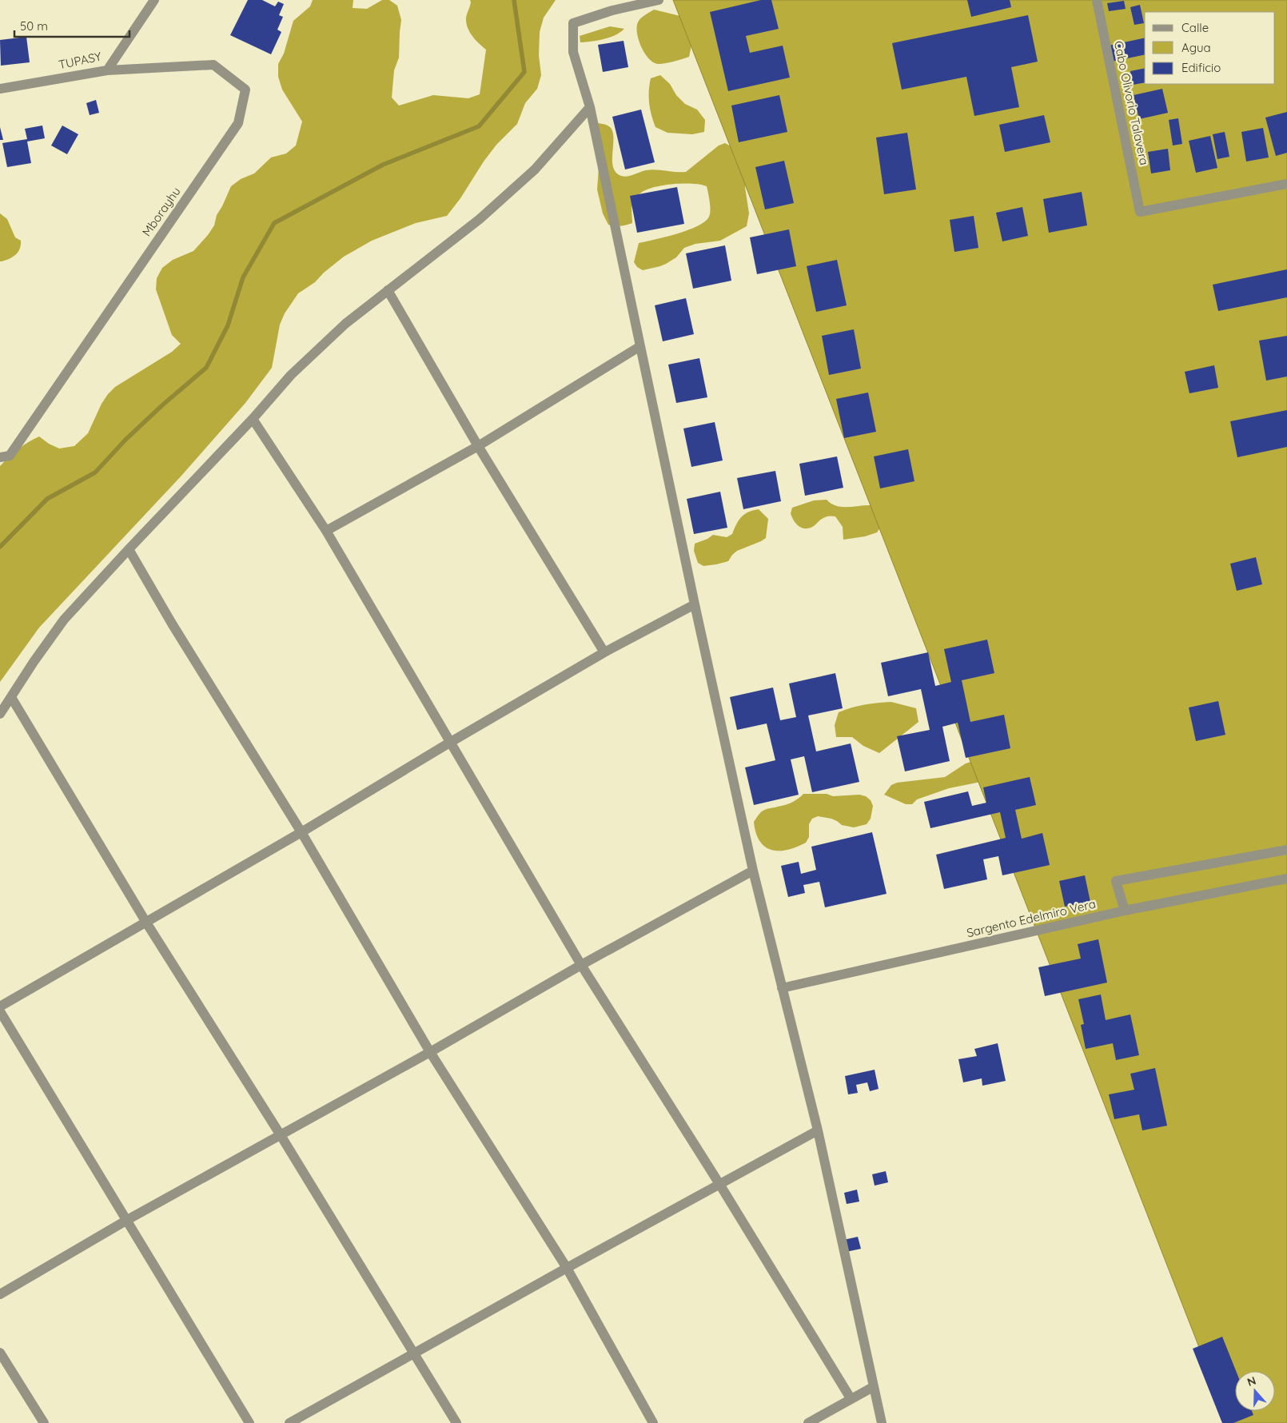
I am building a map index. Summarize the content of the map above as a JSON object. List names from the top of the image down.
{
  "streets": {
    "street": [
      "TUPASY",
      "Cabo Olivorio Talavera",
      "Mborayhu",
      "Sargento Edelmiro Vera"
    ]
  },
  "crossings": [
    ["TUPASY", "Mborayhu"]
  ],
  "legend": ["Calle", "Agua", "Edificio"],
  "scale_bar": "50 m",
  "north": "top"
}
